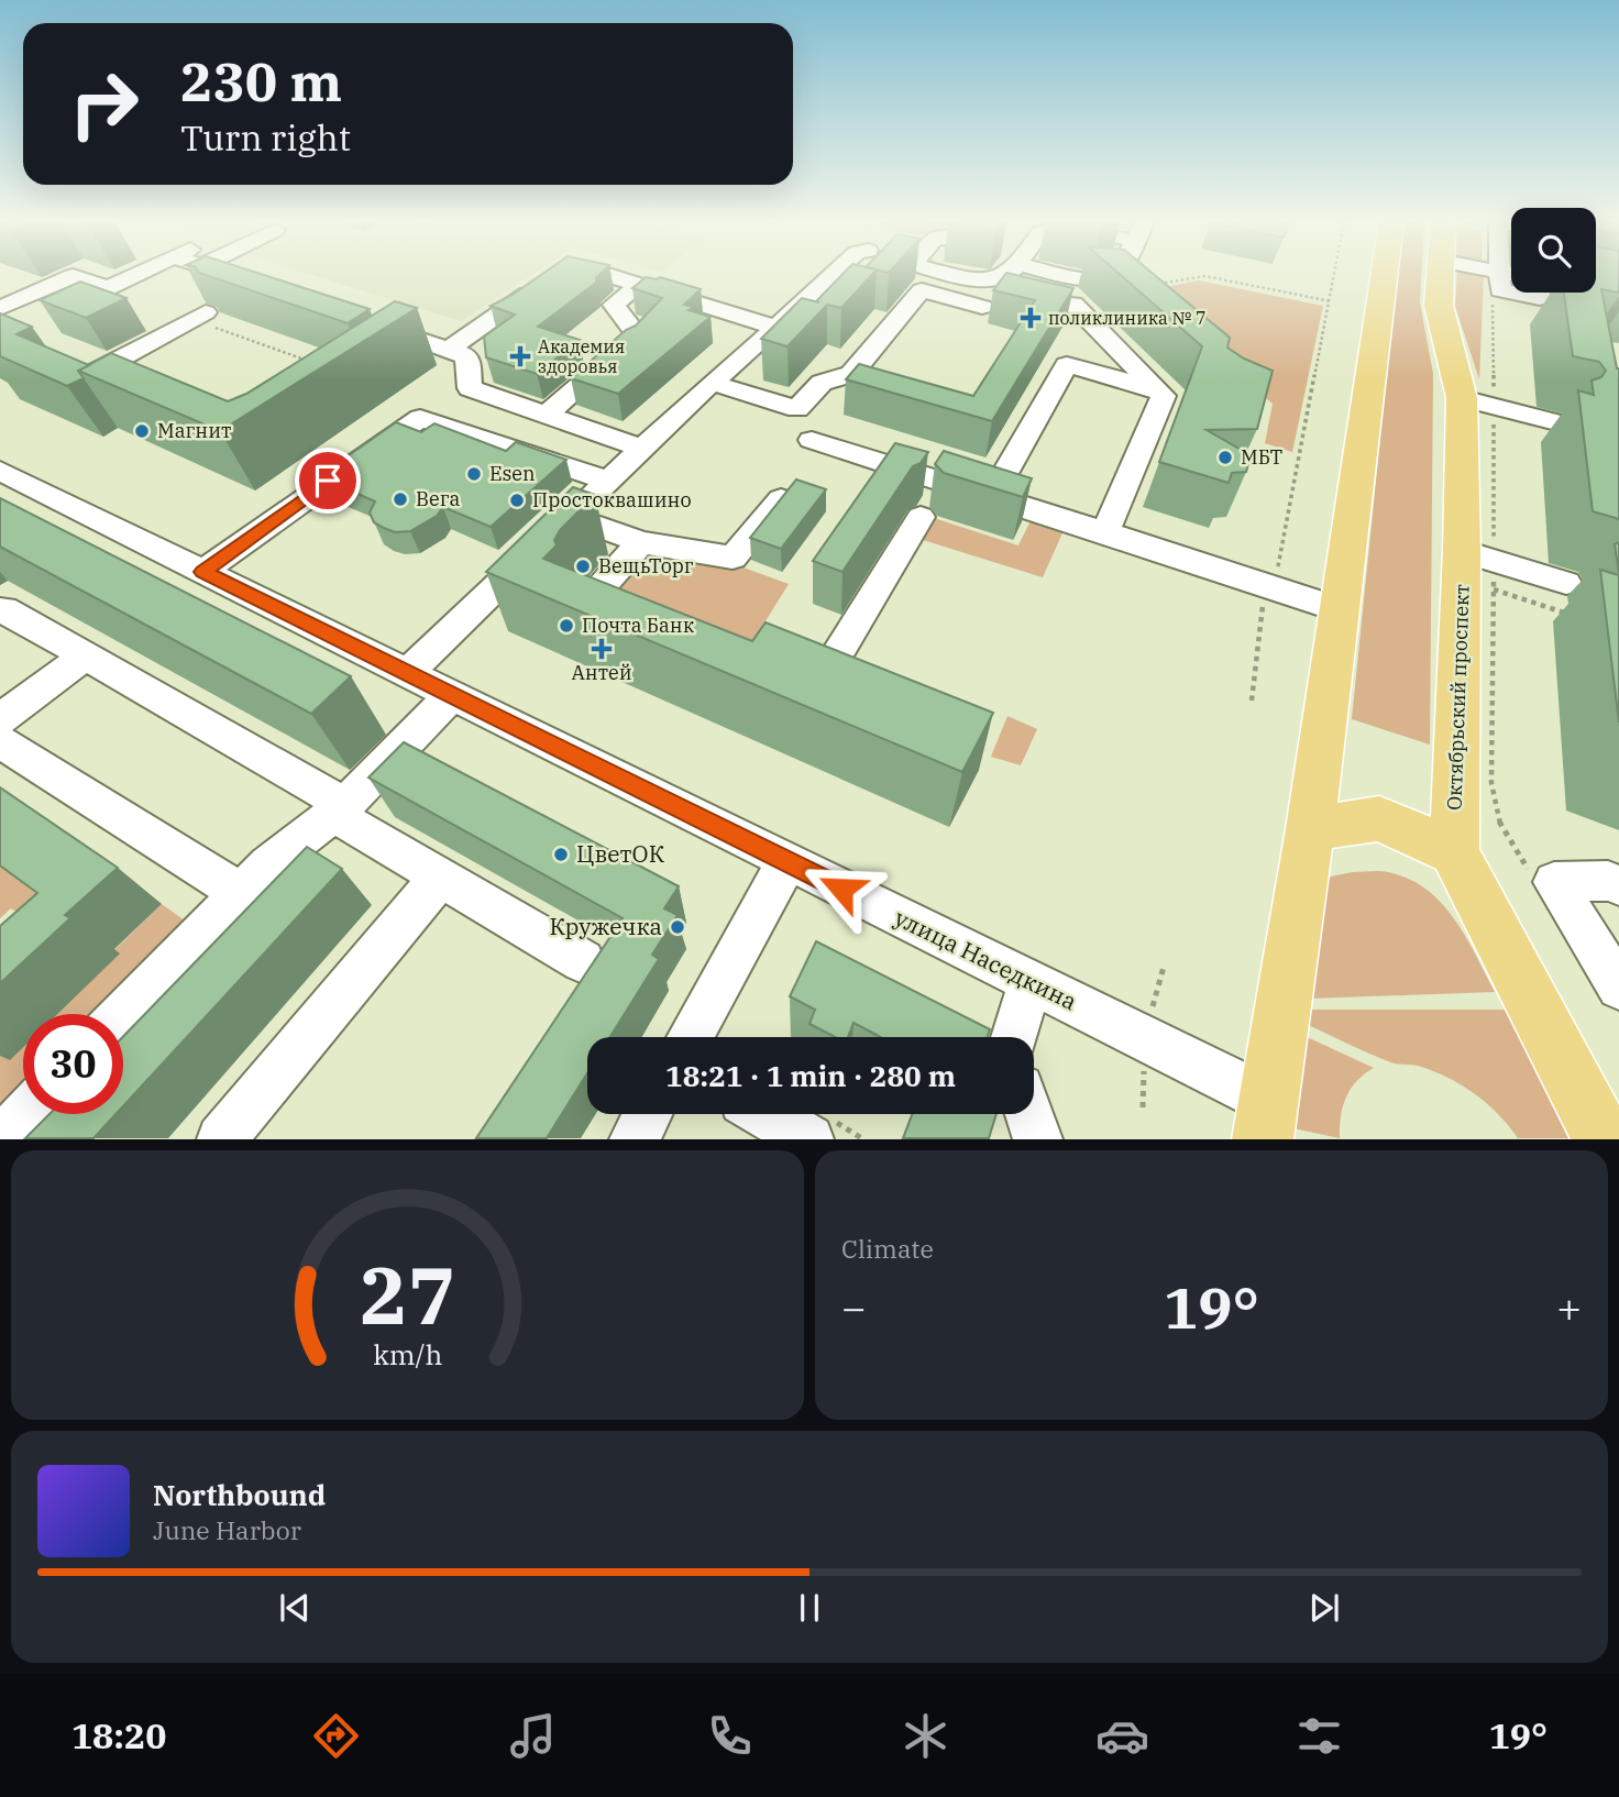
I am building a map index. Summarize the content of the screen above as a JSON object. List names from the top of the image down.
{
  "streets": {
    "main road": ["Октябрьский проспект"],
    "street": ["улица Наседкина"]
  },
  "places": {
    "health": ["поликлиника № 7", "Академия здоровья", "Антей"],
    "other": [
      "Магнит",
      "МБТ",
      "Esen",
      "Вега",
      "Простоквашино",
      "ВещьТорг",
      "Почта Банк",
      "ЦветОК",
      "Кружечка"
    ]
  },
  "page": {
    "turn": ["230 m", "Turn right"],
    "limit": "30",
    "trip": "18:21 · 1 min · 280 m",
    "tile": "Climate",
    "heat": ["−", "19°", "+"],
    "song": ["Northbound", "June Harbor"],
    "tabs": ["18:20", "19°"],
    "gauge": ["27", "km/h"]
  }
}
